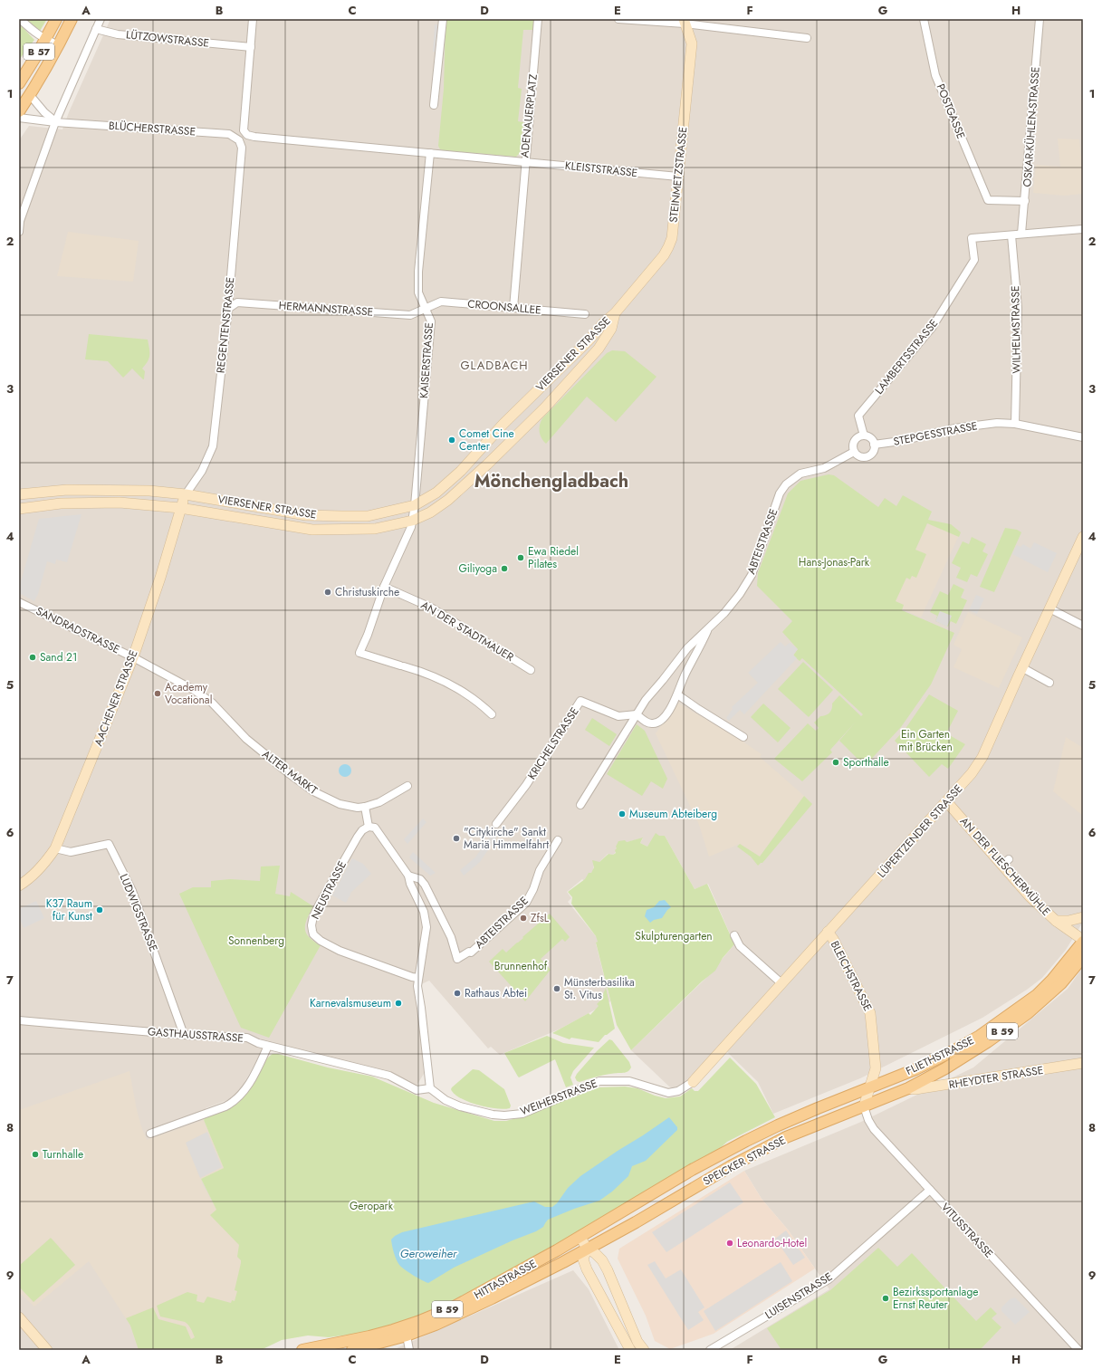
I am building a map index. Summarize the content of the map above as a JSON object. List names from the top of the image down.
{
  "streets": {
    "main road": [
      "B 57",
      "STEINMETZSTRASSE",
      "VIERSENER STRASSE",
      "AACHENER STRASSE",
      "LÜPERTZENDER STRASSE",
      "AN DER FLIESCHERMÜHLE",
      "BLEICHSTRASSE",
      "B 59",
      "FLIETHSTRASSE",
      "RHEYDTER STRASSE",
      "SPEICKER STRASSE",
      "HITTASTRASSE"
    ],
    "street": [
      "LÜTZOWSTRASSE",
      "POSTGASSE",
      "ADENAUERPLATZ",
      "OSKAR-KÜHLEN-STRASSE",
      "BLÜCHERSTRASSE",
      "KLEISTSTRASSE",
      "CROONSALLEE",
      "HERMANNSTRASSE",
      "REGENTENSTRASSE",
      "WILHELMSTRASSE",
      "LAMBERTSSTRASSE",
      "KAISERSTRASSE",
      "STEPGESSTRASSE",
      "ABTEISTRASSE",
      "SANDRADSTRASSE",
      "AN DER STADTMAUER",
      "KRICHELSTRASSE",
      "ALTER MARKT",
      "NEUSTRASSE",
      "LUDWIGSTRASSE",
      "GASTHAUSSTRASSE",
      "WEIHERSTRASSE",
      "VITUSSTRASSE",
      "LUISENSTRASSE"
    ]
  },
  "crossings": [
    ["LÜTZOWSTRASSE", "ADENAUERPLATZ"],
    ["POSTGASSE", "OSKAR-KÜHLEN-STRASSE"],
    ["ADENAUERPLATZ", "KLEISTSTRASSE"],
    ["ADENAUERPLATZ", "KAISERSTRASSE"],
    ["BLÜCHERSTRASSE", "REGENTENSTRASSE"],
    ["KLEISTSTRASSE", "STEINMETZSTRASSE"],
    ["STEINMETZSTRASSE", "VIERSENER STRASSE"],
    ["CROONSALLEE", "HERMANNSTRASSE"],
    ["CROONSALLEE", "KAISERSTRASSE"],
    ["HERMANNSTRASSE", "REGENTENSTRASSE"],
    ["HERMANNSTRASSE", "KAISERSTRASSE"],
    ["REGENTENSTRASSE", "VIERSENER STRASSE"],
    ["REGENTENSTRASSE", "AACHENER STRASSE"],
    ["WILHELMSTRASSE", "LAMBERTSSTRASSE"],
    ["WILHELMSTRASSE", "STEPGESSTRASSE"],
    ["VIERSENER STRASSE", "KAISERSTRASSE"],
    ["VIERSENER STRASSE", "AACHENER STRASSE"],
    ["LAMBERTSSTRASSE", "STEPGESSTRASSE"],
    ["LAMBERTSSTRASSE", "ABTEISTRASSE"],
    ["KAISERSTRASSE", "AN DER STADTMAUER"],
    ["STEPGESSTRASSE", "ABTEISTRASSE"],
    ["ABTEISTRASSE", "KRICHELSTRASSE"],
    ["SANDRADSTRASSE", "AACHENER STRASSE"],
    ["SANDRADSTRASSE", "ALTER MARKT"],
    ["AACHENER STRASSE", "LUDWIGSTRASSE"],
    ["LÜPERTZENDER STRASSE", "AN DER FLIESCHERMÜHLE"],
    ["LÜPERTZENDER STRASSE", "BLEICHSTRASSE"],
    ["LÜPERTZENDER STRASSE", "WEIHERSTRASSE"],
    ["AN DER FLIESCHERMÜHLE", "FLIETHSTRASSE"],
    ["LUDWIGSTRASSE", "GASTHAUSSTRASSE"],
    ["BLEICHSTRASSE", "FLIETHSTRASSE"],
    ["BLEICHSTRASSE", "SPEICKER STRASSE"],
    ["BLEICHSTRASSE", "VITUSSTRASSE"],
    ["GASTHAUSSTRASSE", "WEIHERSTRASSE"],
    ["FLIETHSTRASSE", "RHEYDTER STRASSE"],
    ["FLIETHSTRASSE", "SPEICKER STRASSE"],
    ["RHEYDTER STRASSE", "SPEICKER STRASSE"],
    ["SPEICKER STRASSE", "VITUSSTRASSE"],
    ["SPEICKER STRASSE", "HITTASTRASSE"],
    ["VITUSSTRASSE", "LUISENSTRASSE"]
  ],
  "districts": ["GLADBACH", "Mönchengladbach"],
  "water": ["Geroweiher"],
  "parks": [
    "Hans-Jonas-Park",
    "Ein Garten mit Brücken",
    "Skulpturengarten",
    "Sonnenberg",
    "Brunnenhof",
    "Geropark"
  ],
  "places": [
    "Comet Cine Center",
    "Ewa Riedel Pilates",
    "Giliyoga",
    "Christuskirche",
    "Sand 21",
    "Academy Vocational",
    "Sporthalle",
    "Museum Abteiberg",
    "\"Citykirche\" Sankt Mariä Himmelfahrt",
    "K37 Raum für Kunst",
    "ZfsL",
    "Münsterbasilika St. Vitus",
    "Rathaus Abtei",
    "Karnevalsmuseum",
    "Turnhalle",
    "Leonardo-Hotel",
    "Bezirkssportanlage Ernst Reuter"
  ],
  "grid": {
    "columns": [
      "A",
      "B",
      "C",
      "D",
      "E",
      "F",
      "G",
      "H"
    ],
    "rows": [
      "1",
      "2",
      "3",
      "4",
      "5",
      "6",
      "7",
      "8",
      "9"
    ]
  }
}
